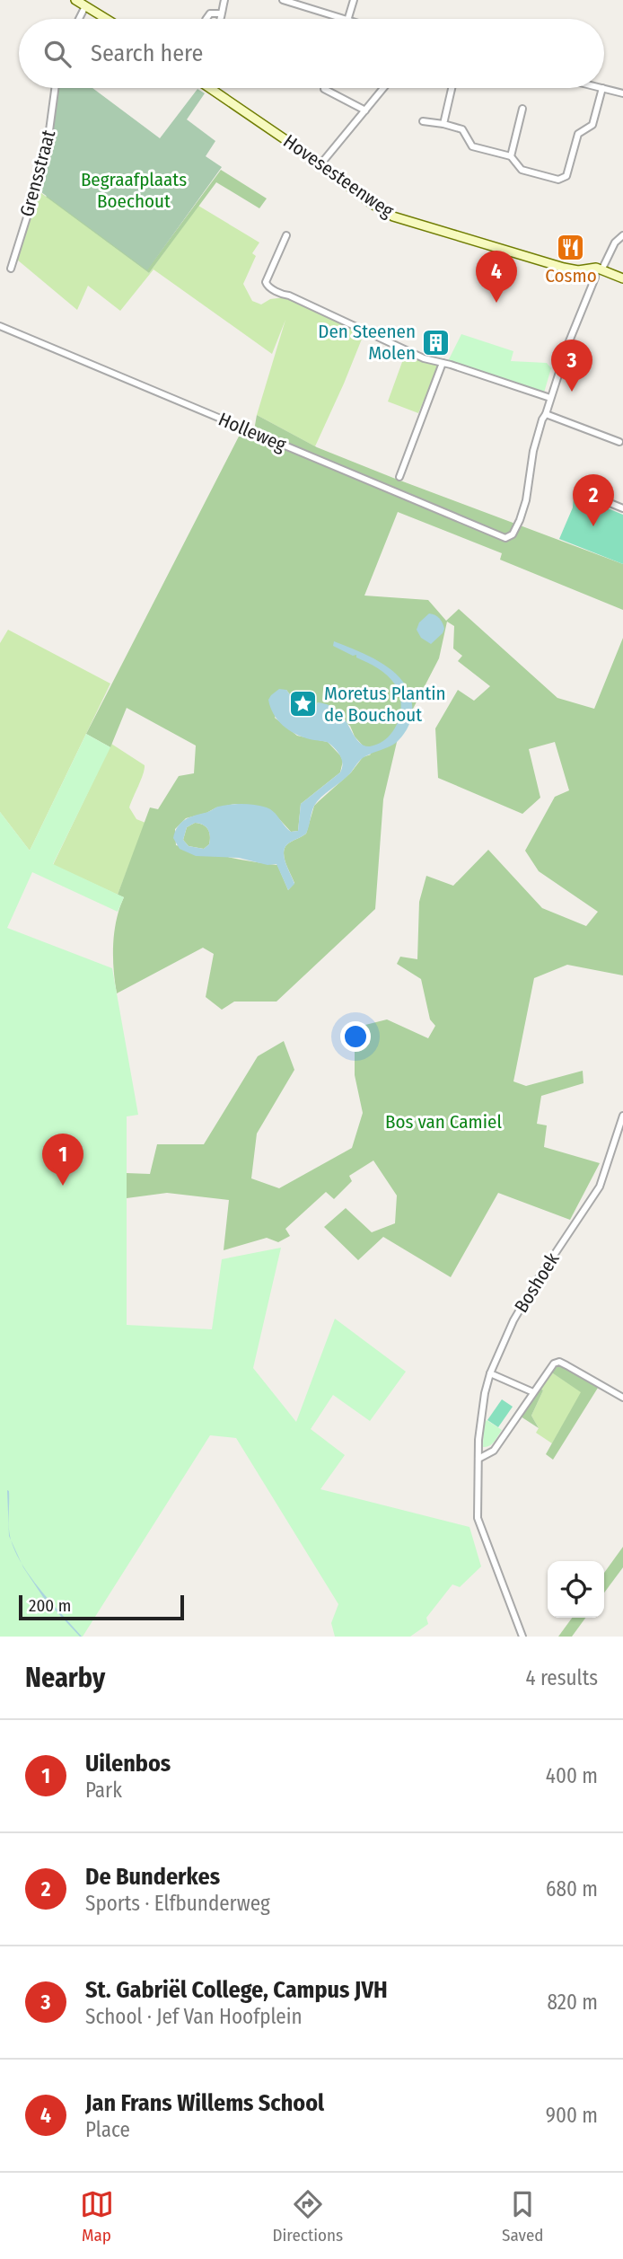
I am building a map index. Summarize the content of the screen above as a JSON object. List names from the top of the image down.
{
  "streets": {
    "street": [
      "Grensstraat",
      "Hovesesteenweg",
      "Holleweg",
      "Boshoek"
    ]
  },
  "parks": ["Begraafplaats Boechout", "Bos van Camiel"],
  "places": {
    "restaurant": ["Cosmo"],
    "building": ["Den Steenen Molen"],
    "place": ["Moretus Plantin de Bouchout"]
  },
  "scale_bar": "200 m",
  "page": {
    "search": "Search here",
    "pins": [
      "4",
      "3",
      "2",
      "1"
    ],
    "scale": "200 m",
    "heading": ["Nearby", "4 results"],
    "list": [
      {
        "mark": "1",
        "name": "Uilenbos",
        "note": "Park",
        "value": "400 m"
      },
      {
        "mark": "2",
        "name": "De Bunderkes",
        "note": "Sports · Elfbunderweg",
        "value": "680 m"
      },
      {
        "mark": "3",
        "name": "St. Gabriël College, Campus JVH",
        "note": "School · Jef Van Hoofplein",
        "value": "820 m"
      },
      {
        "mark": "4",
        "name": "Jan Frans Willems School",
        "note": "Place",
        "value": "900 m"
      }
    ],
    "nav": ["Map", "Directions", "Saved"]
  }
}
